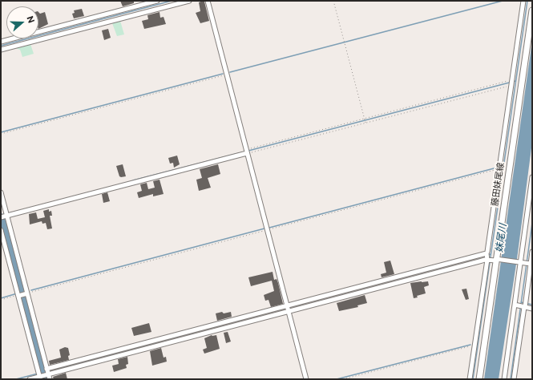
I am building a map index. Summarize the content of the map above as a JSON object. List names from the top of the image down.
{
  "streets": {
    "main road": ["藤田妹尾線"]
  },
  "water": ["妹尾川"],
  "north": "right"
}
